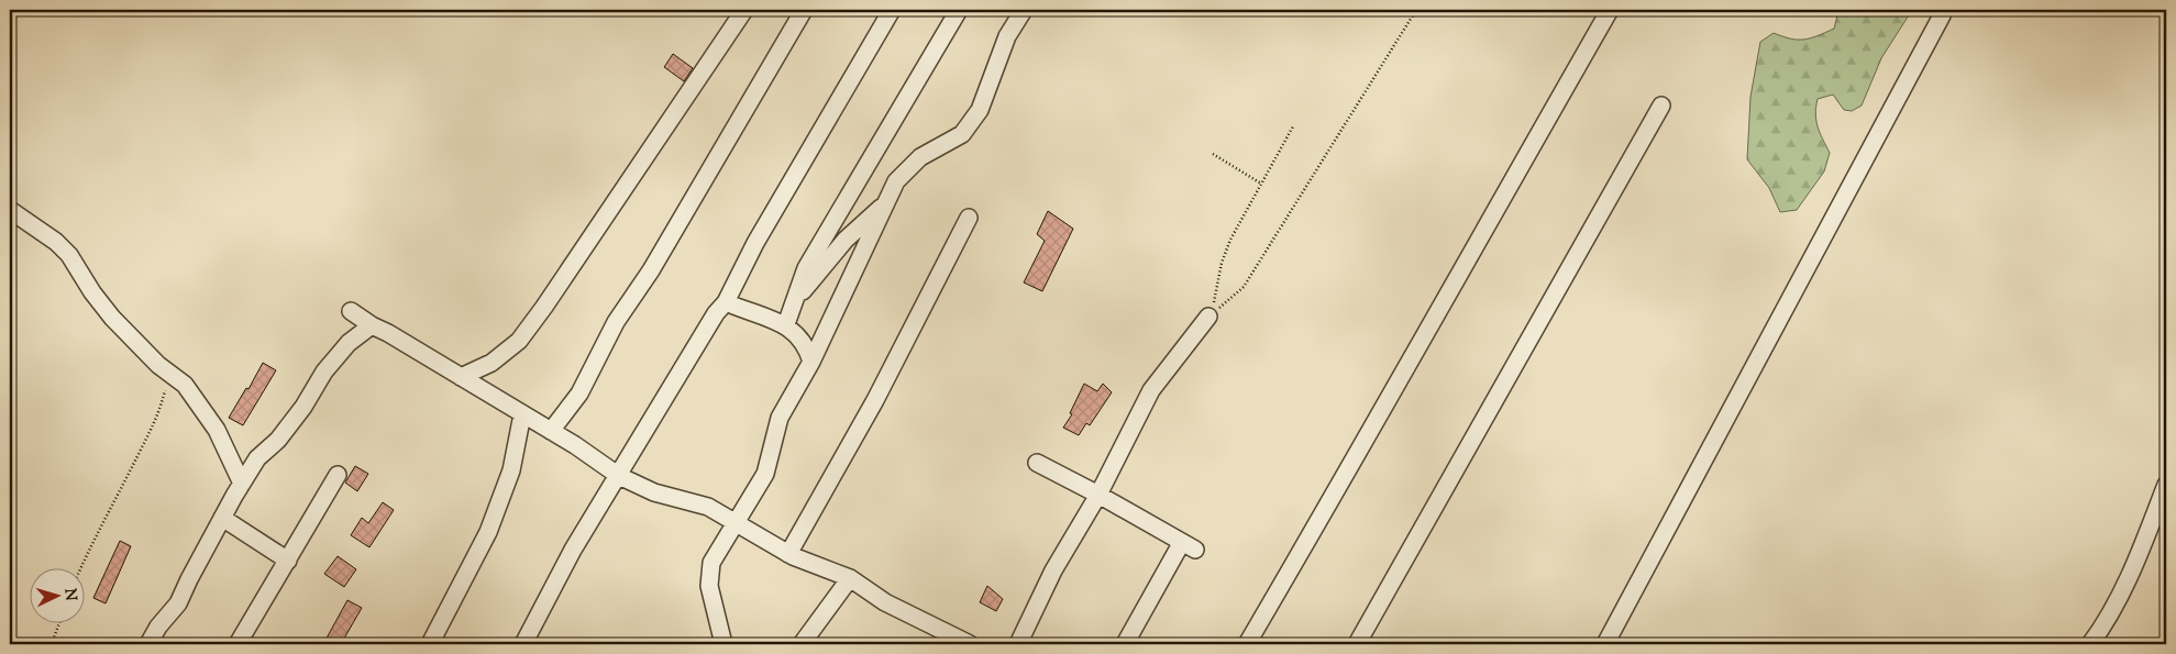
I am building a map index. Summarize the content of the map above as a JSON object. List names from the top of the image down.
{
  "north": "right"
}
